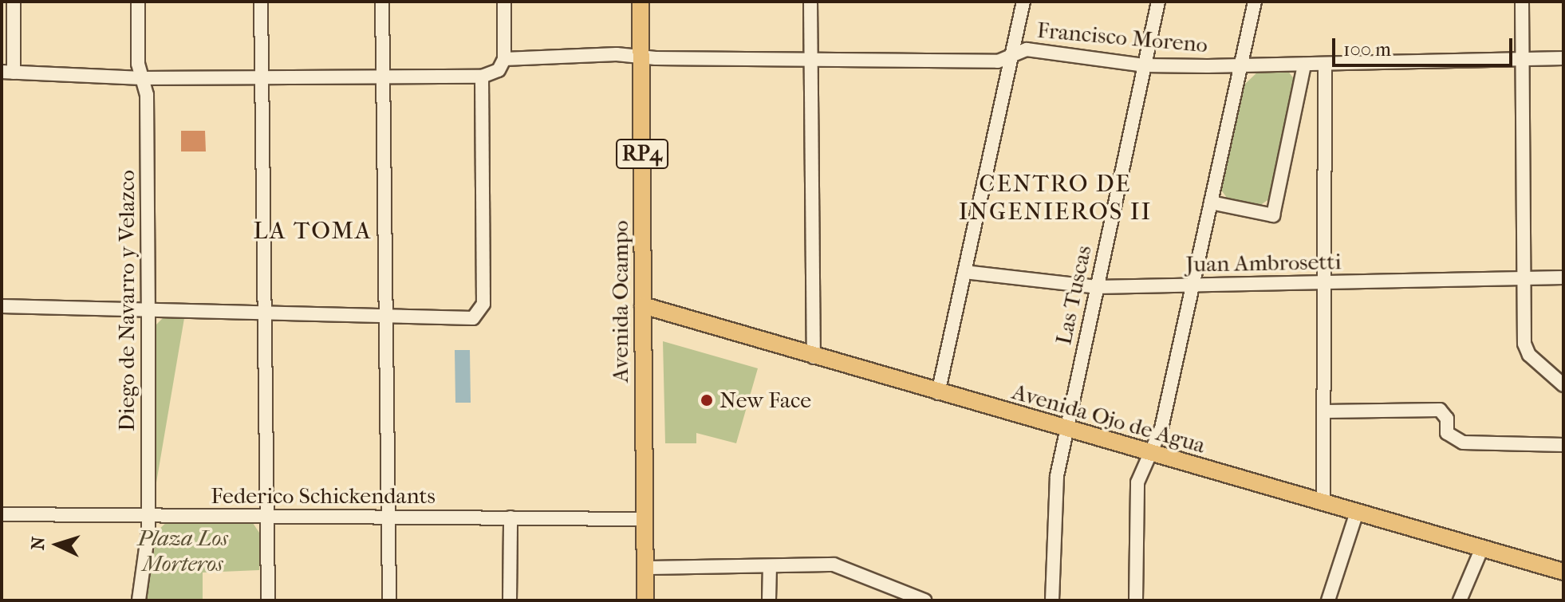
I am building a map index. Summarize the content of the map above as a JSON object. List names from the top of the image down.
{
  "streets": {
    "main road": ["RP4", "Avenida Ocampo", "Avenida Ojo de Agua"],
    "street": [
      "Francisco Moreno",
      "Juan Ambrosetti",
      "Las Tuscas",
      "Diego de Navarro y Velazco",
      "Federico Schickendants"
    ]
  },
  "crossings": [
    ["Francisco Moreno", "Las Tuscas"],
    ["Francisco Moreno", "Avenida Ocampo"],
    ["Juan Ambrosetti", "Las Tuscas"],
    ["Las Tuscas", "Avenida Ojo de Agua"],
    ["Diego de Navarro y Velazco", "Federico Schickendants"],
    ["Avenida Ocampo", "Avenida Ojo de Agua"],
    ["Avenida Ocampo", "Federico Schickendants"]
  ],
  "districts": ["CENTRO DE INGENIEROS II", "LA TOMA"],
  "parks": ["Plaza Los Morteros"],
  "places": ["New Face"],
  "scale_bar": "100 m",
  "north": "left"
}
